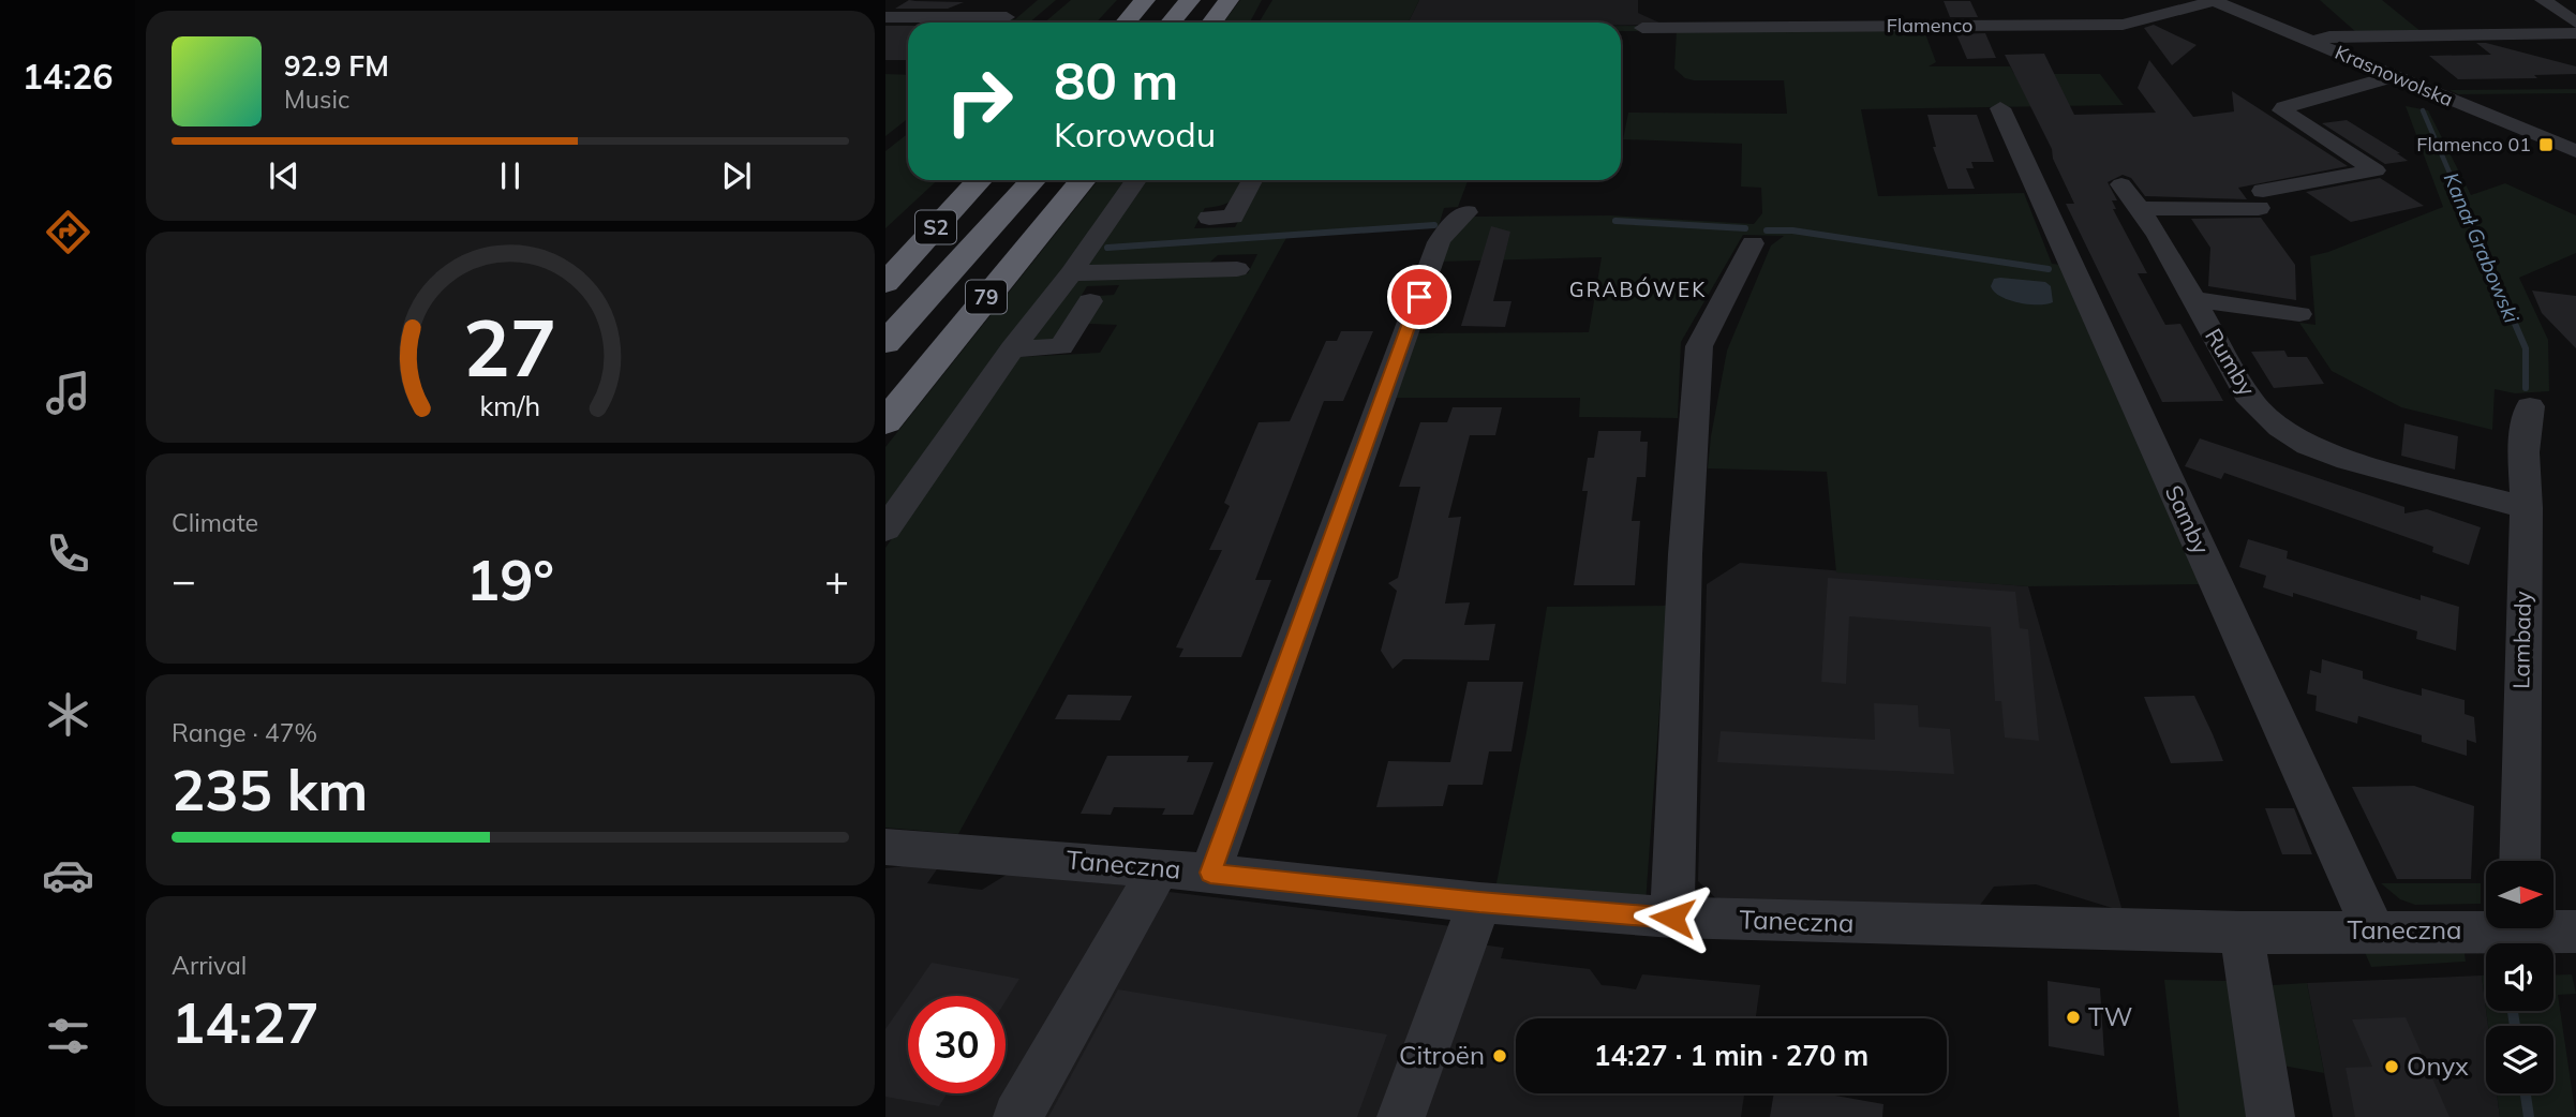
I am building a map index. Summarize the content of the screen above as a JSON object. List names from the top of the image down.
{
  "streets": {
    "highway": ["S2", "79"],
    "street": [
      "Flamenco",
      "Krasnowolska",
      "Rumby",
      "Samby",
      "Lambady",
      "Taneczna"
    ]
  },
  "crossings": [
    ["Flamenco", "Krasnowolska"],
    ["Rumby", "Lambady"],
    ["Samby", "Taneczna"]
  ],
  "districts": ["GRABÓWEK"],
  "water": ["Kanał Grabowski"],
  "places": {
    "transit": ["Flamenco 01"],
    "other": ["TW", "Citroën", "Onyx"]
  },
  "north": "right",
  "page": {
    "tabs": "14:26",
    "turn": ["80 m", "Korowodu"],
    "song": ["92.9 FM", "Music"],
    "tile": [
      "Climate",
      ["Range · 47%", "235 km"],
      ["Arrival", "14:27"]
    ],
    "heat": ["−", "19°", "+"],
    "limit": "30",
    "trip": "14:27 · 1 min · 270 m",
    "gauge": ["27", "km/h"]
  }
}
